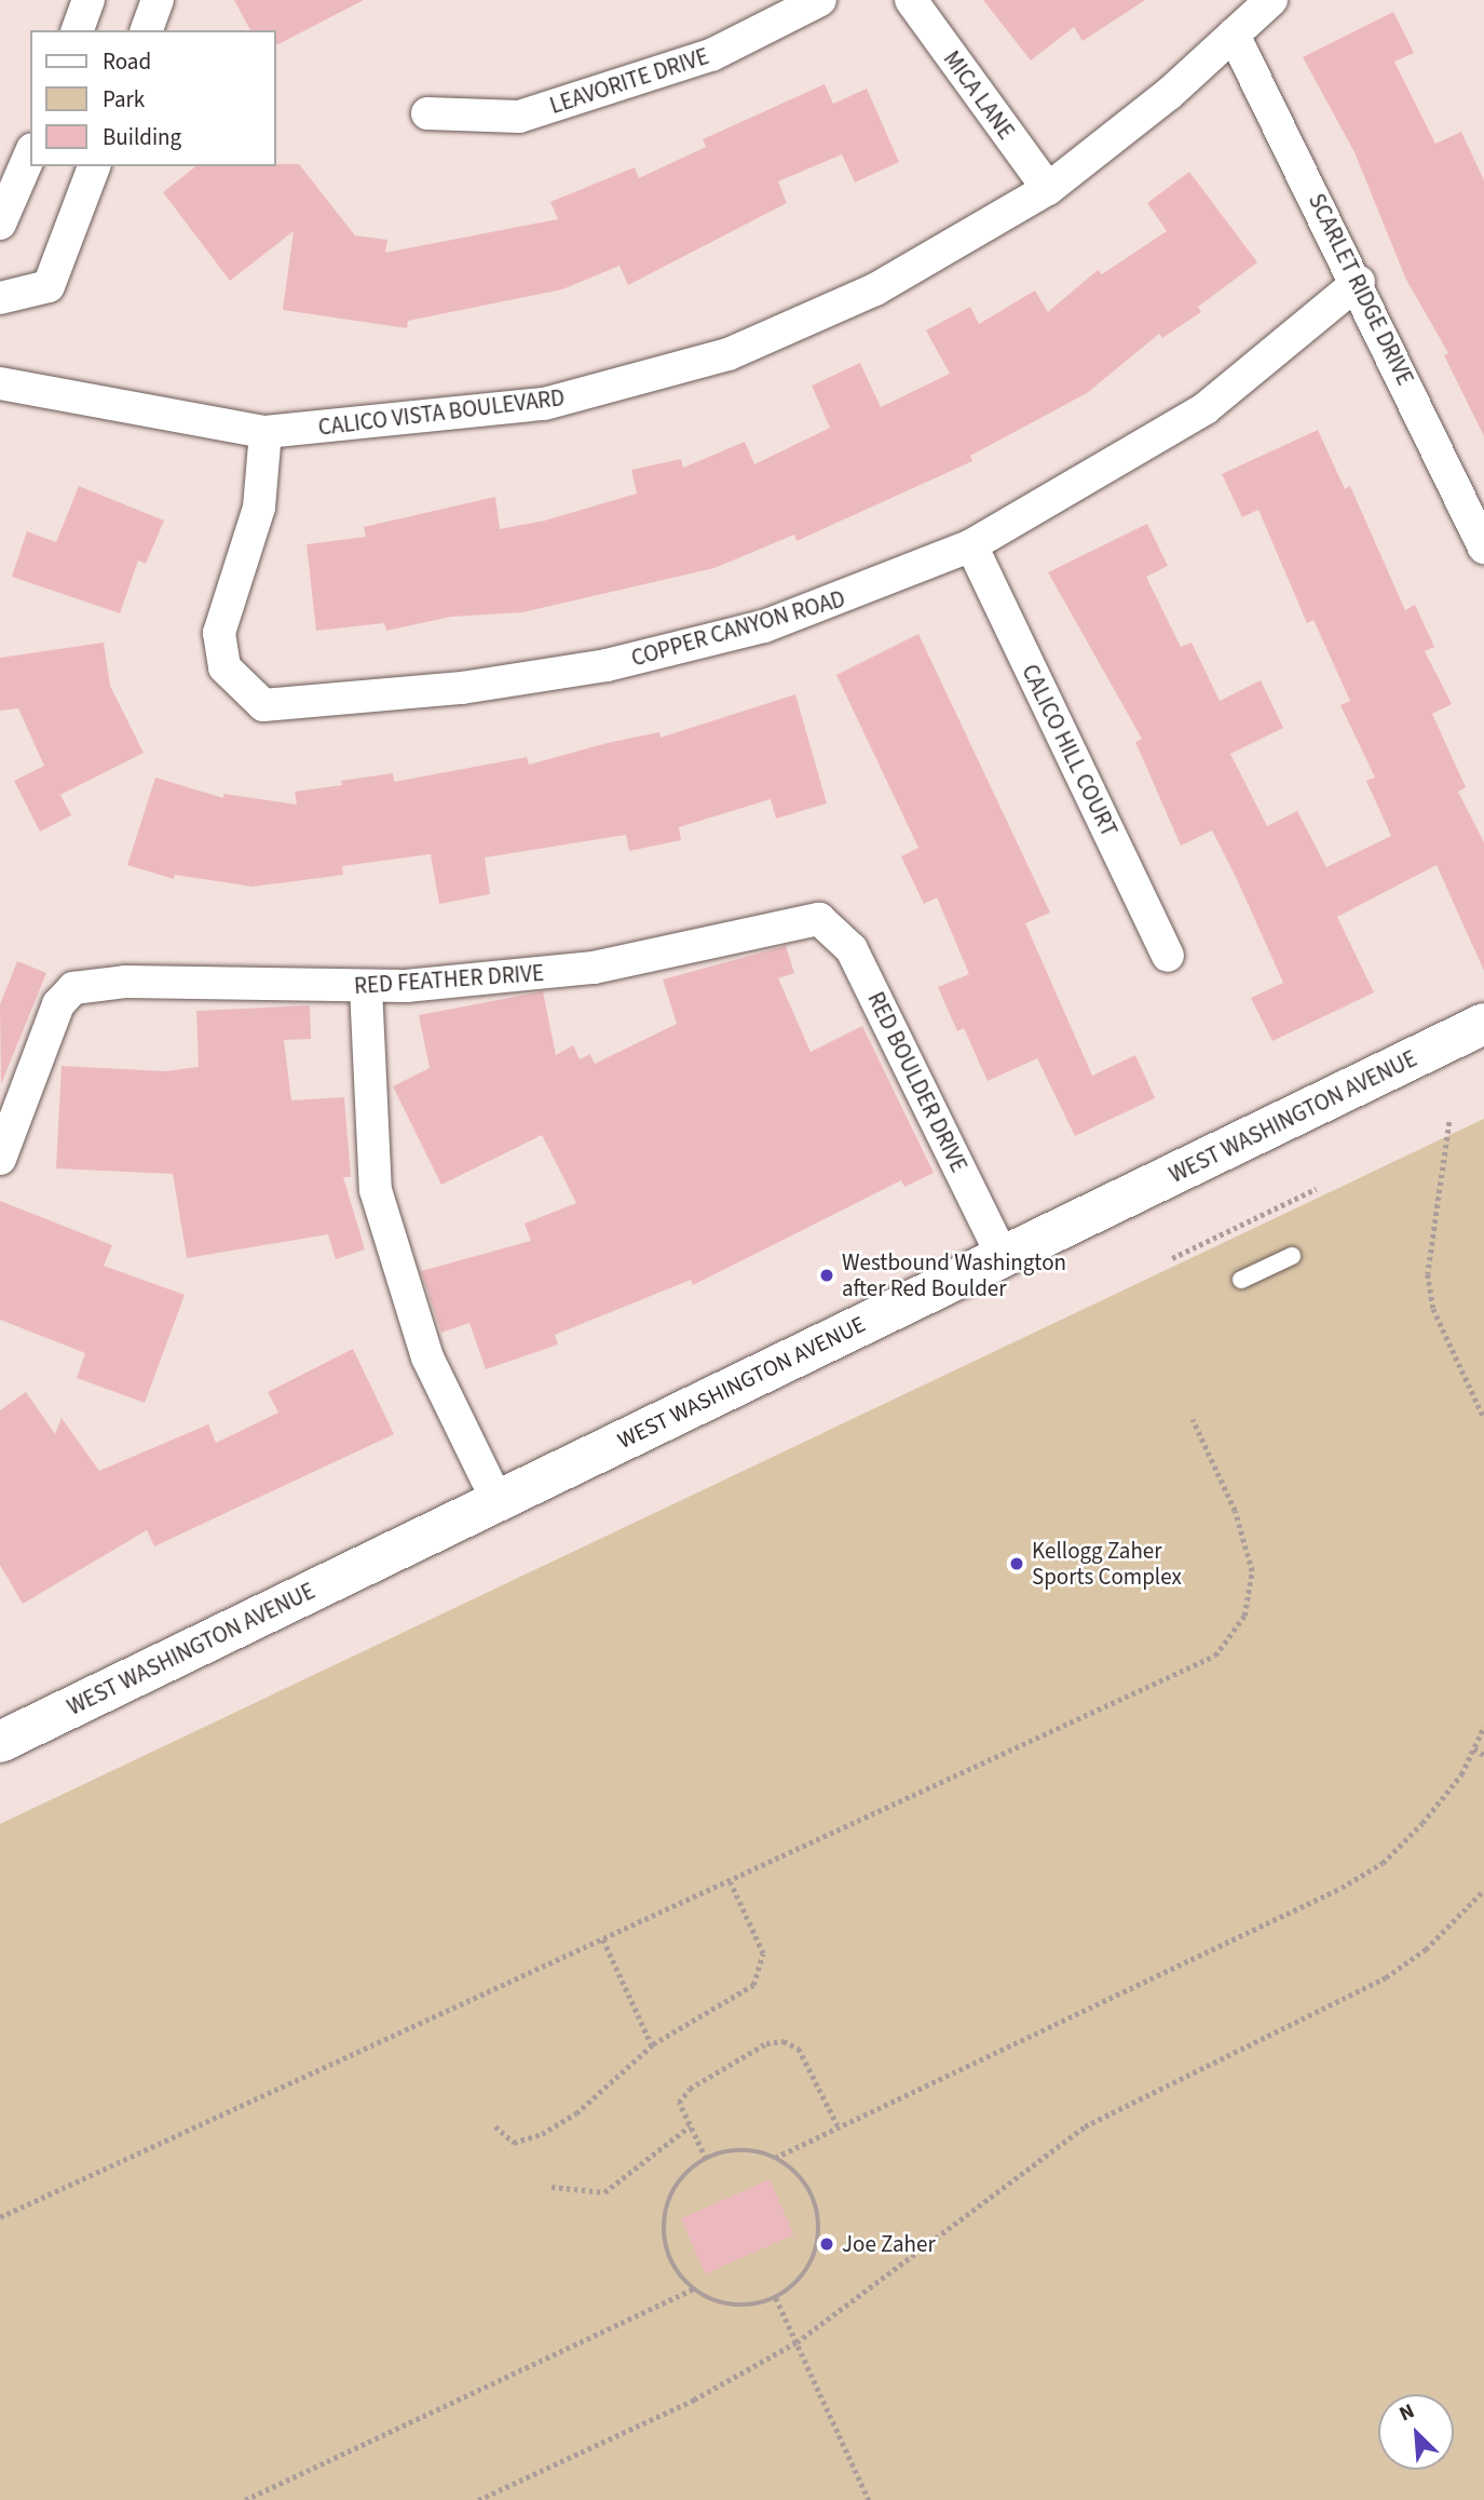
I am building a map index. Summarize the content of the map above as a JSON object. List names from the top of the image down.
{
  "streets": {
    "main road": ["WEST WASHINGTON AVENUE"],
    "street": [
      "LEAVORITE DRIVE",
      "MICA LANE",
      "SCARLET RIDGE DRIVE",
      "CALICO VISTA BOULEVARD",
      "COPPER CANYON ROAD",
      "CALICO HILL COURT",
      "RED FEATHER DRIVE",
      "RED BOULDER DRIVE"
    ]
  },
  "crossings": [
    ["MICA LANE", "CALICO VISTA BOULEVARD"],
    ["SCARLET RIDGE DRIVE", "CALICO VISTA BOULEVARD"],
    ["SCARLET RIDGE DRIVE", "COPPER CANYON ROAD"],
    ["CALICO VISTA BOULEVARD", "COPPER CANYON ROAD"],
    ["COPPER CANYON ROAD", "CALICO HILL COURT"],
    ["RED FEATHER DRIVE", "RED BOULDER DRIVE"],
    ["RED BOULDER DRIVE", "WEST WASHINGTON AVENUE"]
  ],
  "places": ["Westbound Washington after Red Boulder", "Kellogg Zaher Sports Complex", "Joe Zaher"],
  "legend": ["Road", "Park", "Building"],
  "north": "top left"
}
